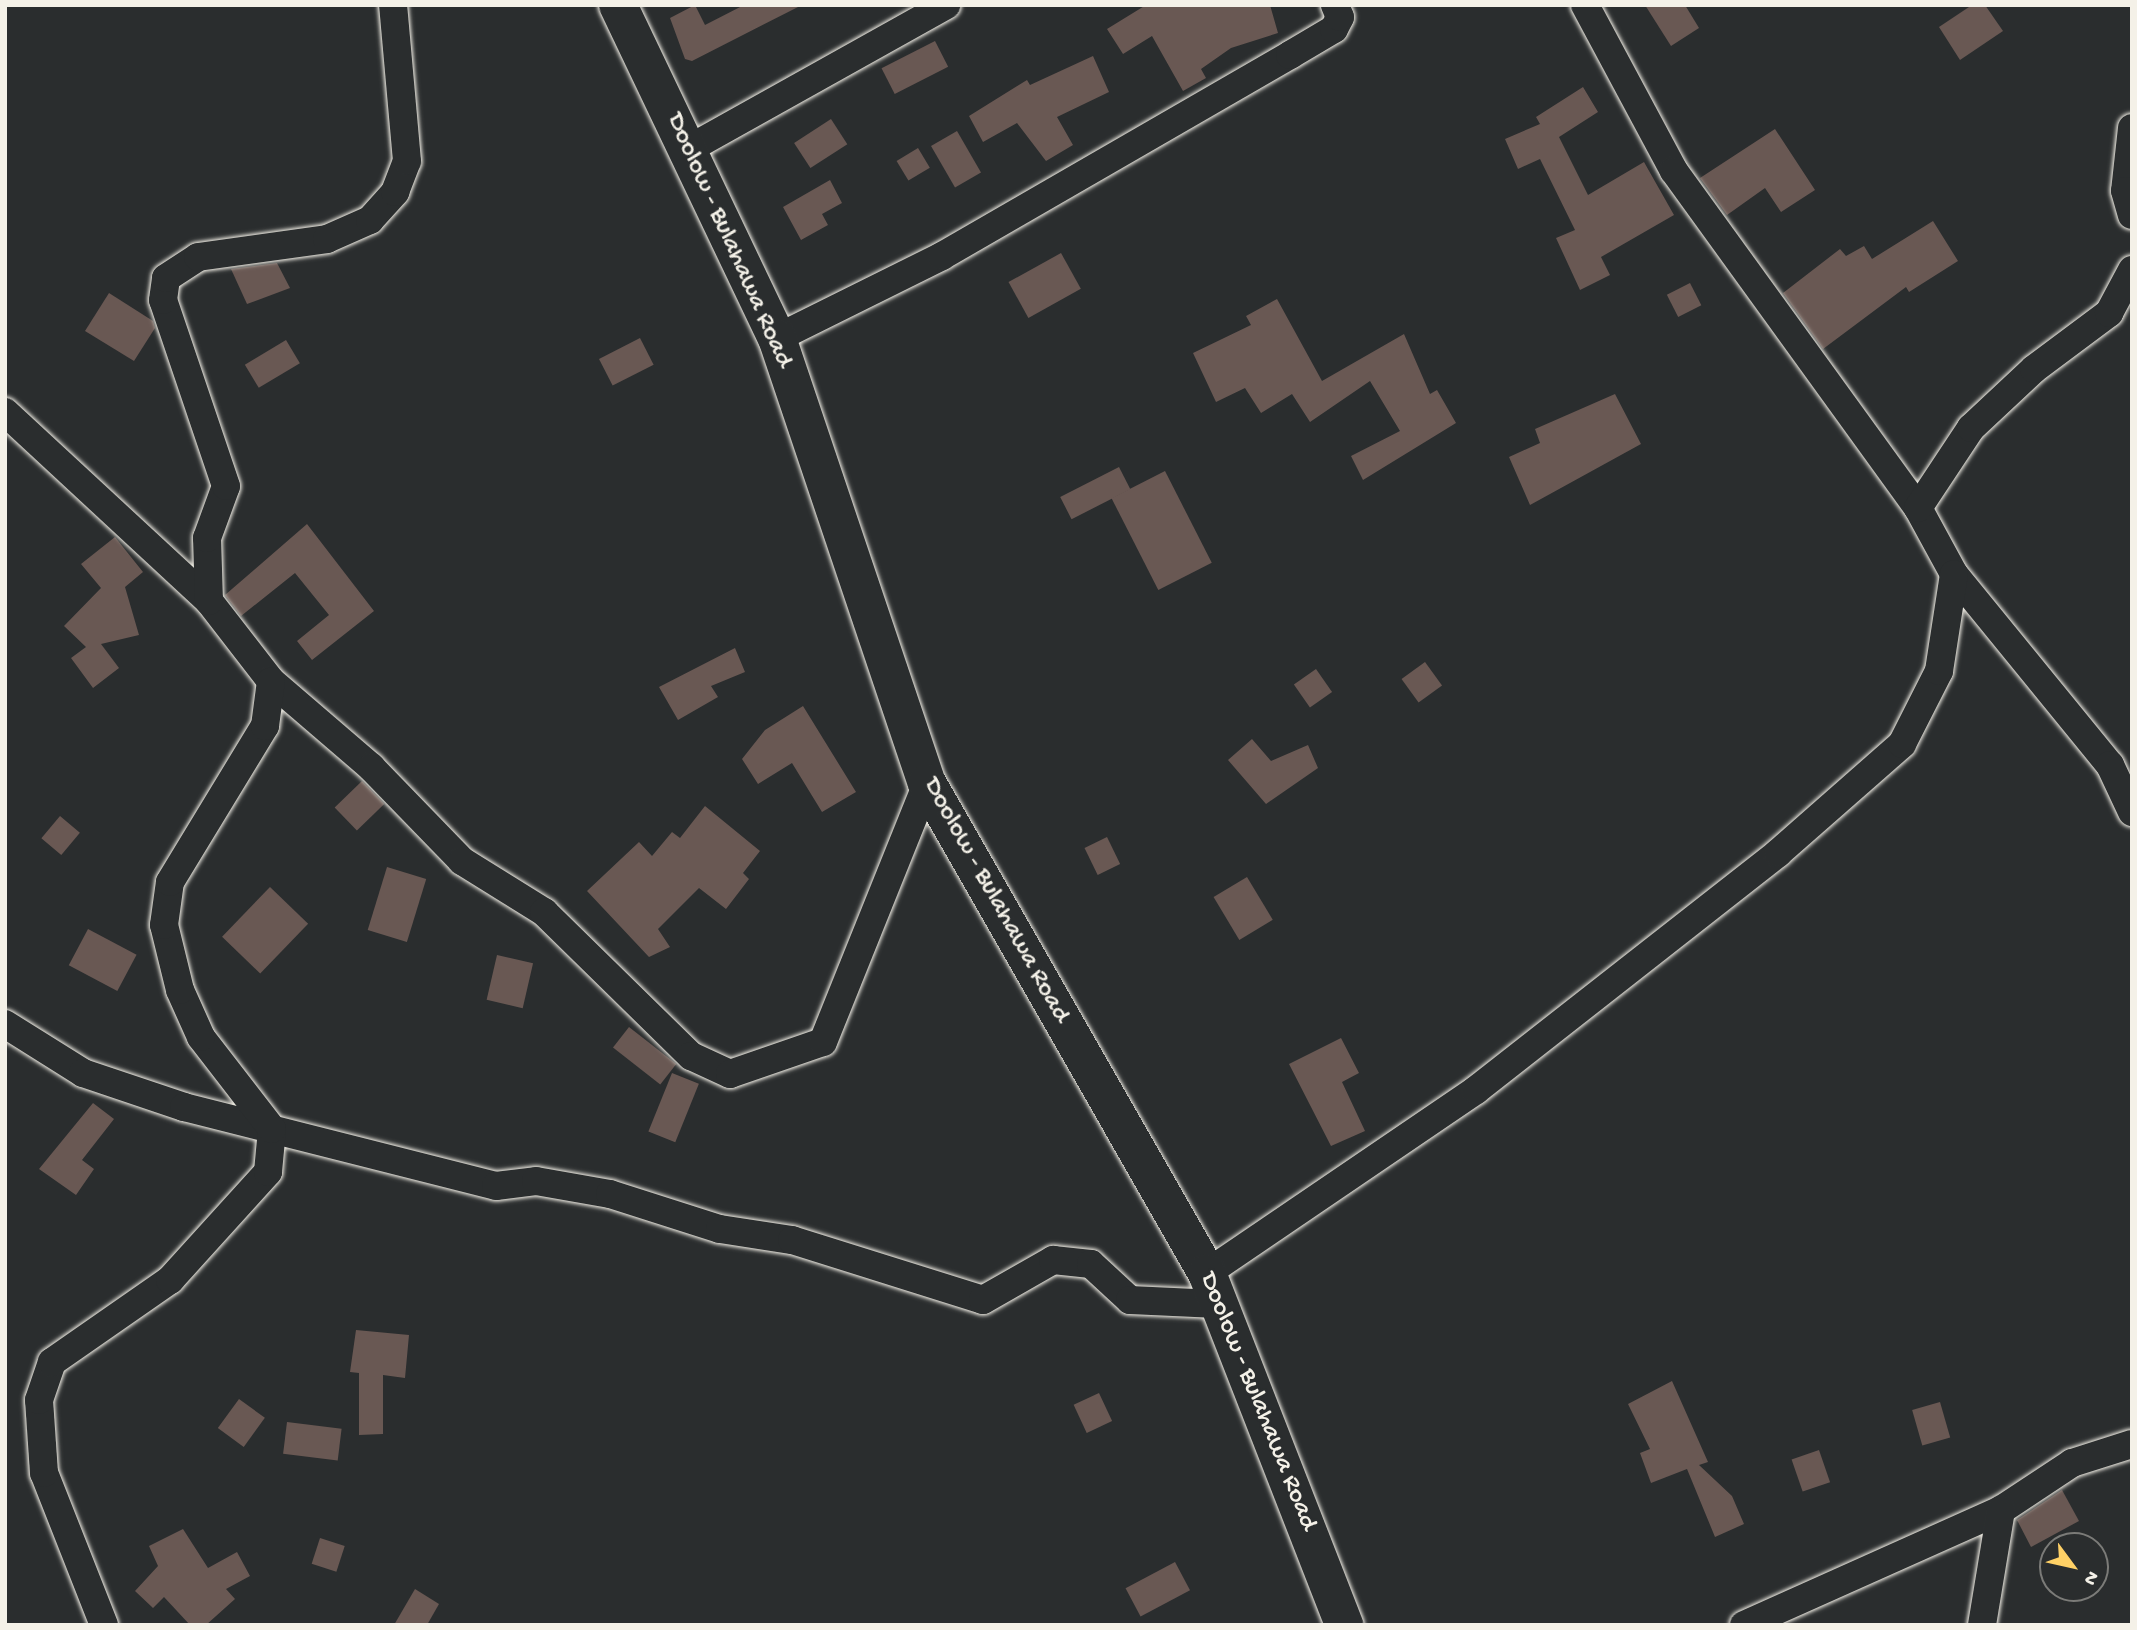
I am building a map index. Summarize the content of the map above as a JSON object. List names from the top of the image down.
{
  "streets": {
    "main road": ["Doolow - Bulahawa Road"]
  },
  "north": "bottom right"
}
